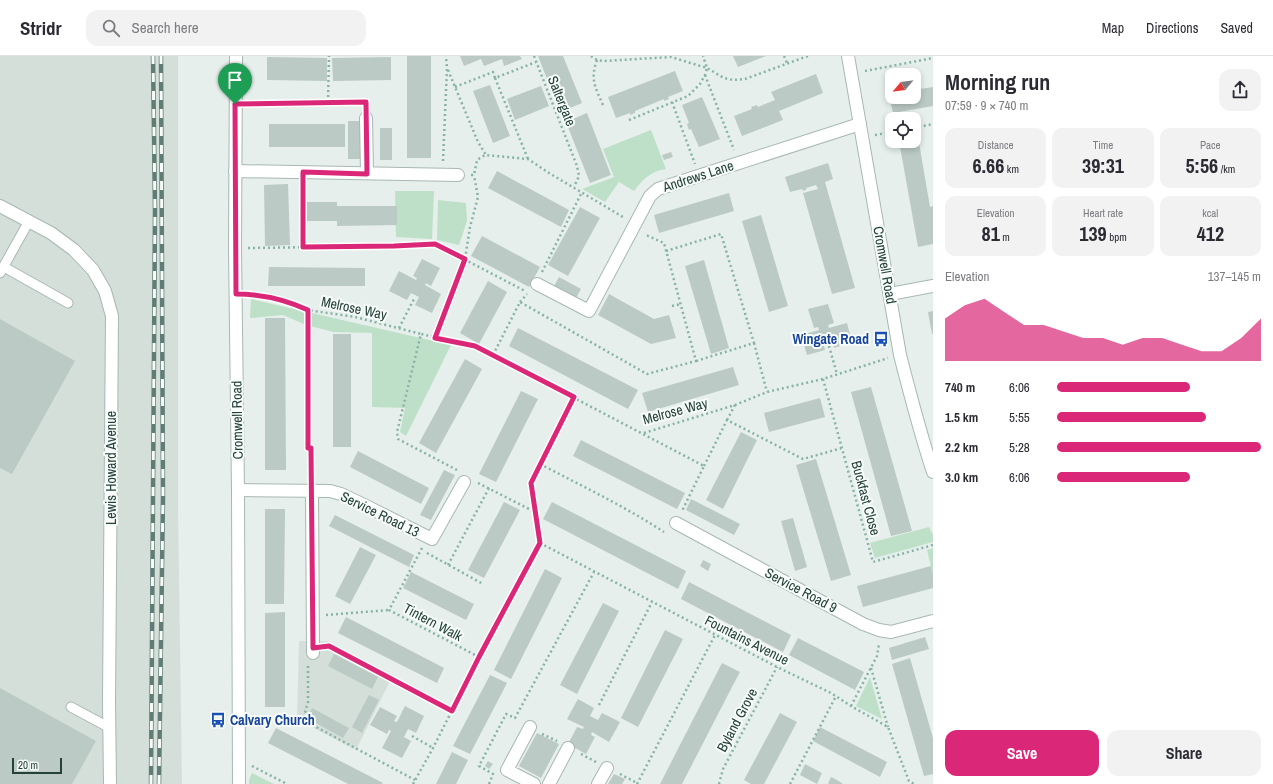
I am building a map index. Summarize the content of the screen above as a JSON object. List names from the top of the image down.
{
  "streets": {
    "street": [
      "Andrews Lane",
      "Cromwell Road",
      "Lewis Howard Avenue",
      "Service Road 13",
      "Service Road 9"
    ],
    "path": [
      "Saltergate",
      "Melrose Way",
      "Buckfast Close",
      "Tintern Walk",
      "Fountains Avenue",
      "Byland Grove"
    ]
  },
  "crossings": [
    ["Andrews Lane", "Cromwell Road"],
    ["Cromwell Road", "Melrose Way"],
    ["Cromwell Road", "Service Road 13"],
    ["Melrose Way", "Buckfast Close"],
    ["Service Road 13", "Tintern Walk"],
    ["Fountains Avenue", "Byland Grove"]
  ],
  "places": {
    "bus stop": ["Wingate Road", "Calvary Church"]
  },
  "scale_bar": "20 m",
  "north": "bottom left",
  "page": {
    "header": "Stridr",
    "search": "Search here",
    "nav": ["Map", "Directions", "Saved"],
    "heading": ["Morning run", "07:59 · 9 × 740 m"],
    "stats": [
      ["Distance", "6.66 km"],
      ["Time", "39:31"],
      ["Pace", "5:56 /km"],
      ["Elevation", "81 m"],
      ["Heart rate", "139 bpm"],
      ["kcal", "412"]
    ],
    "chart": ["Elevation", "137–145 m"],
    "list": [
      {
        "name": "740 m",
        "note": "6:06"
      },
      {
        "name": "1.5 km",
        "note": "5:55"
      },
      {
        "name": "2.2 km",
        "note": "5:28"
      },
      {
        "name": "3.0 km",
        "note": "6:06"
      }
    ],
    "buttons": ["Save", "Share"],
    "scale": "20 m"
  }
}
